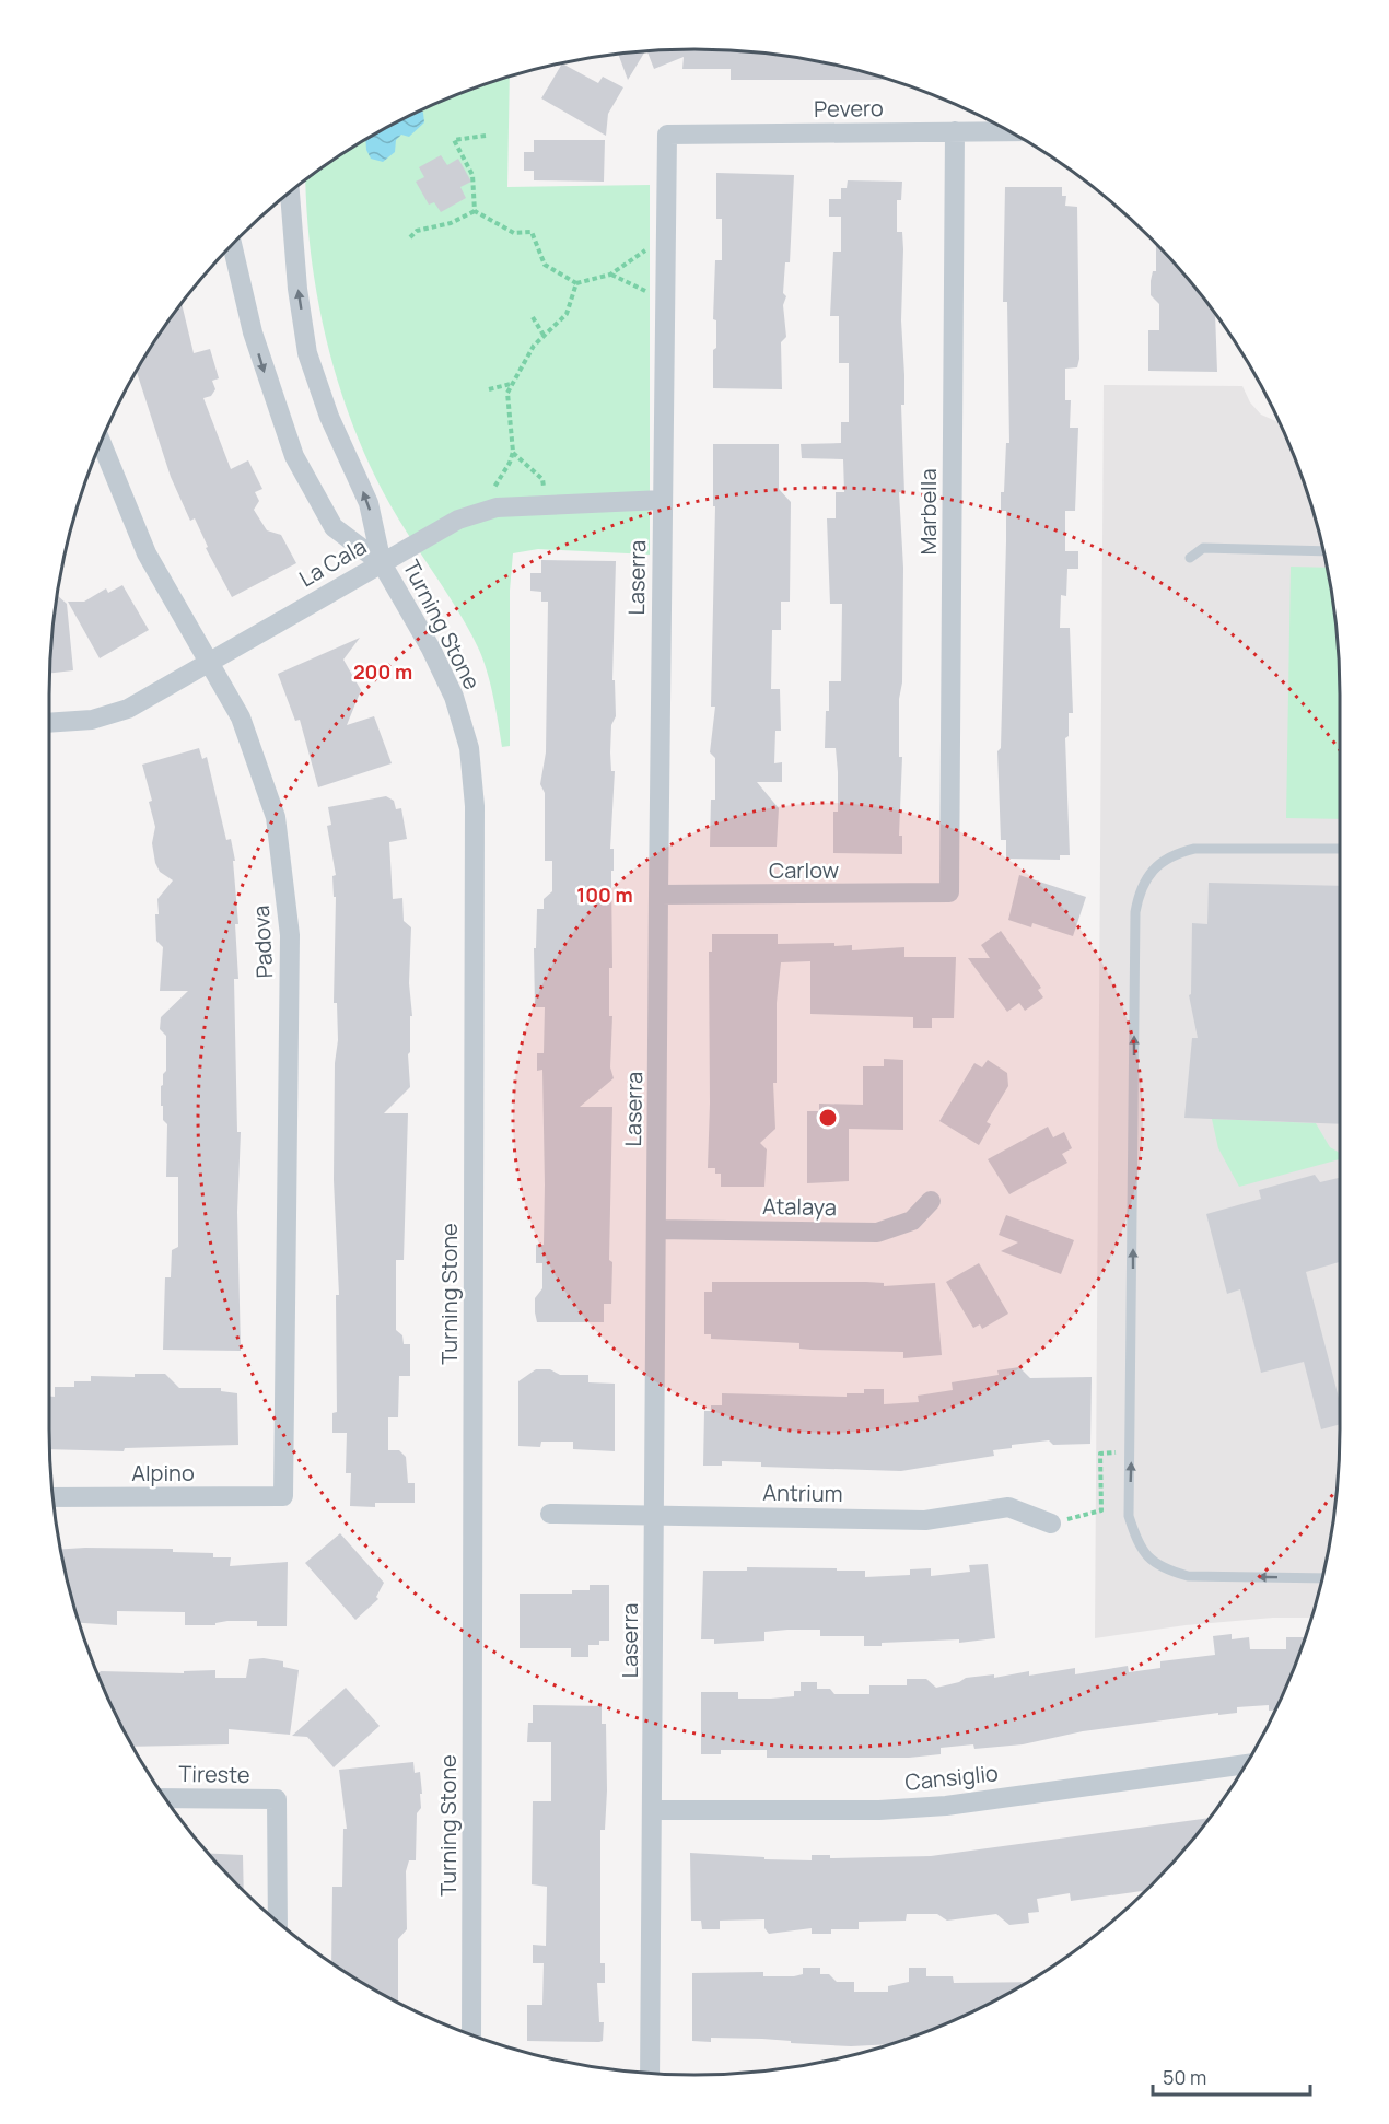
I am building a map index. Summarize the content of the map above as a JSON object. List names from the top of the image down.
{
  "streets": {
    "street": [
      "Pevero",
      "Marbella",
      "La Cala",
      "Laserra",
      "Turning Stone",
      "Carlow",
      "Padova",
      "Atalaya",
      "Alpino",
      "Antrium",
      "Tireste",
      "Cansiglio"
    ]
  },
  "crossings": [
    ["Pevero", "Marbella"],
    ["Pevero", "Laserra"],
    ["Marbella", "Carlow"],
    ["La Cala", "Laserra"],
    ["La Cala", "Turning Stone"],
    ["La Cala", "Padova"],
    ["Laserra", "Carlow"],
    ["Laserra", "Atalaya"],
    ["Laserra", "Antrium"],
    ["Laserra", "Cansiglio"],
    ["Padova", "Alpino"]
  ],
  "scale_bar": "50 m",
  "rings": ["200 m", "100 m"]
}
